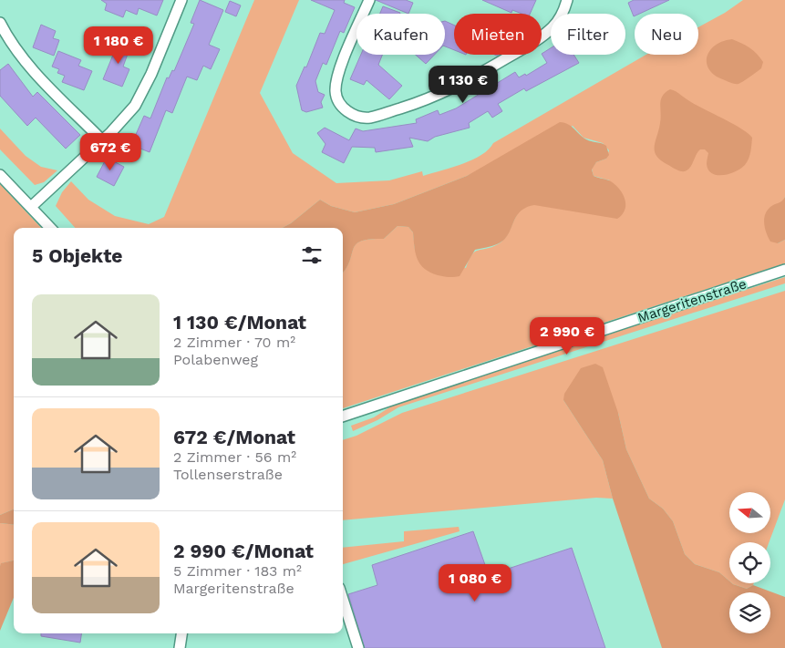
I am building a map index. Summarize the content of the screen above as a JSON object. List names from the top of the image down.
{
  "streets": {
    "street": ["Margeritenstraße"]
  },
  "north": "left",
  "page": {
    "chip": [
      "Kaufen",
      "Mieten",
      "Filter",
      "Neu"
    ],
    "price": [
      "1 180 €",
      "1 130 €",
      "672 €",
      "2 990 €",
      "1 080 €"
    ],
    "heading": "5 Objekte",
    "list": [
      {
        "name": "1 130 €/Monat",
        "note": "2 Zimmer · 70 m² · Polabenweg"
      },
      {
        "name": "672 €/Monat",
        "note": "2 Zimmer · 56 m² · Tollenserstraße"
      },
      {
        "name": "2 990 €/Monat",
        "note": "5 Zimmer · 183 m² · Margeritenstraße"
      }
    ]
  }
}
